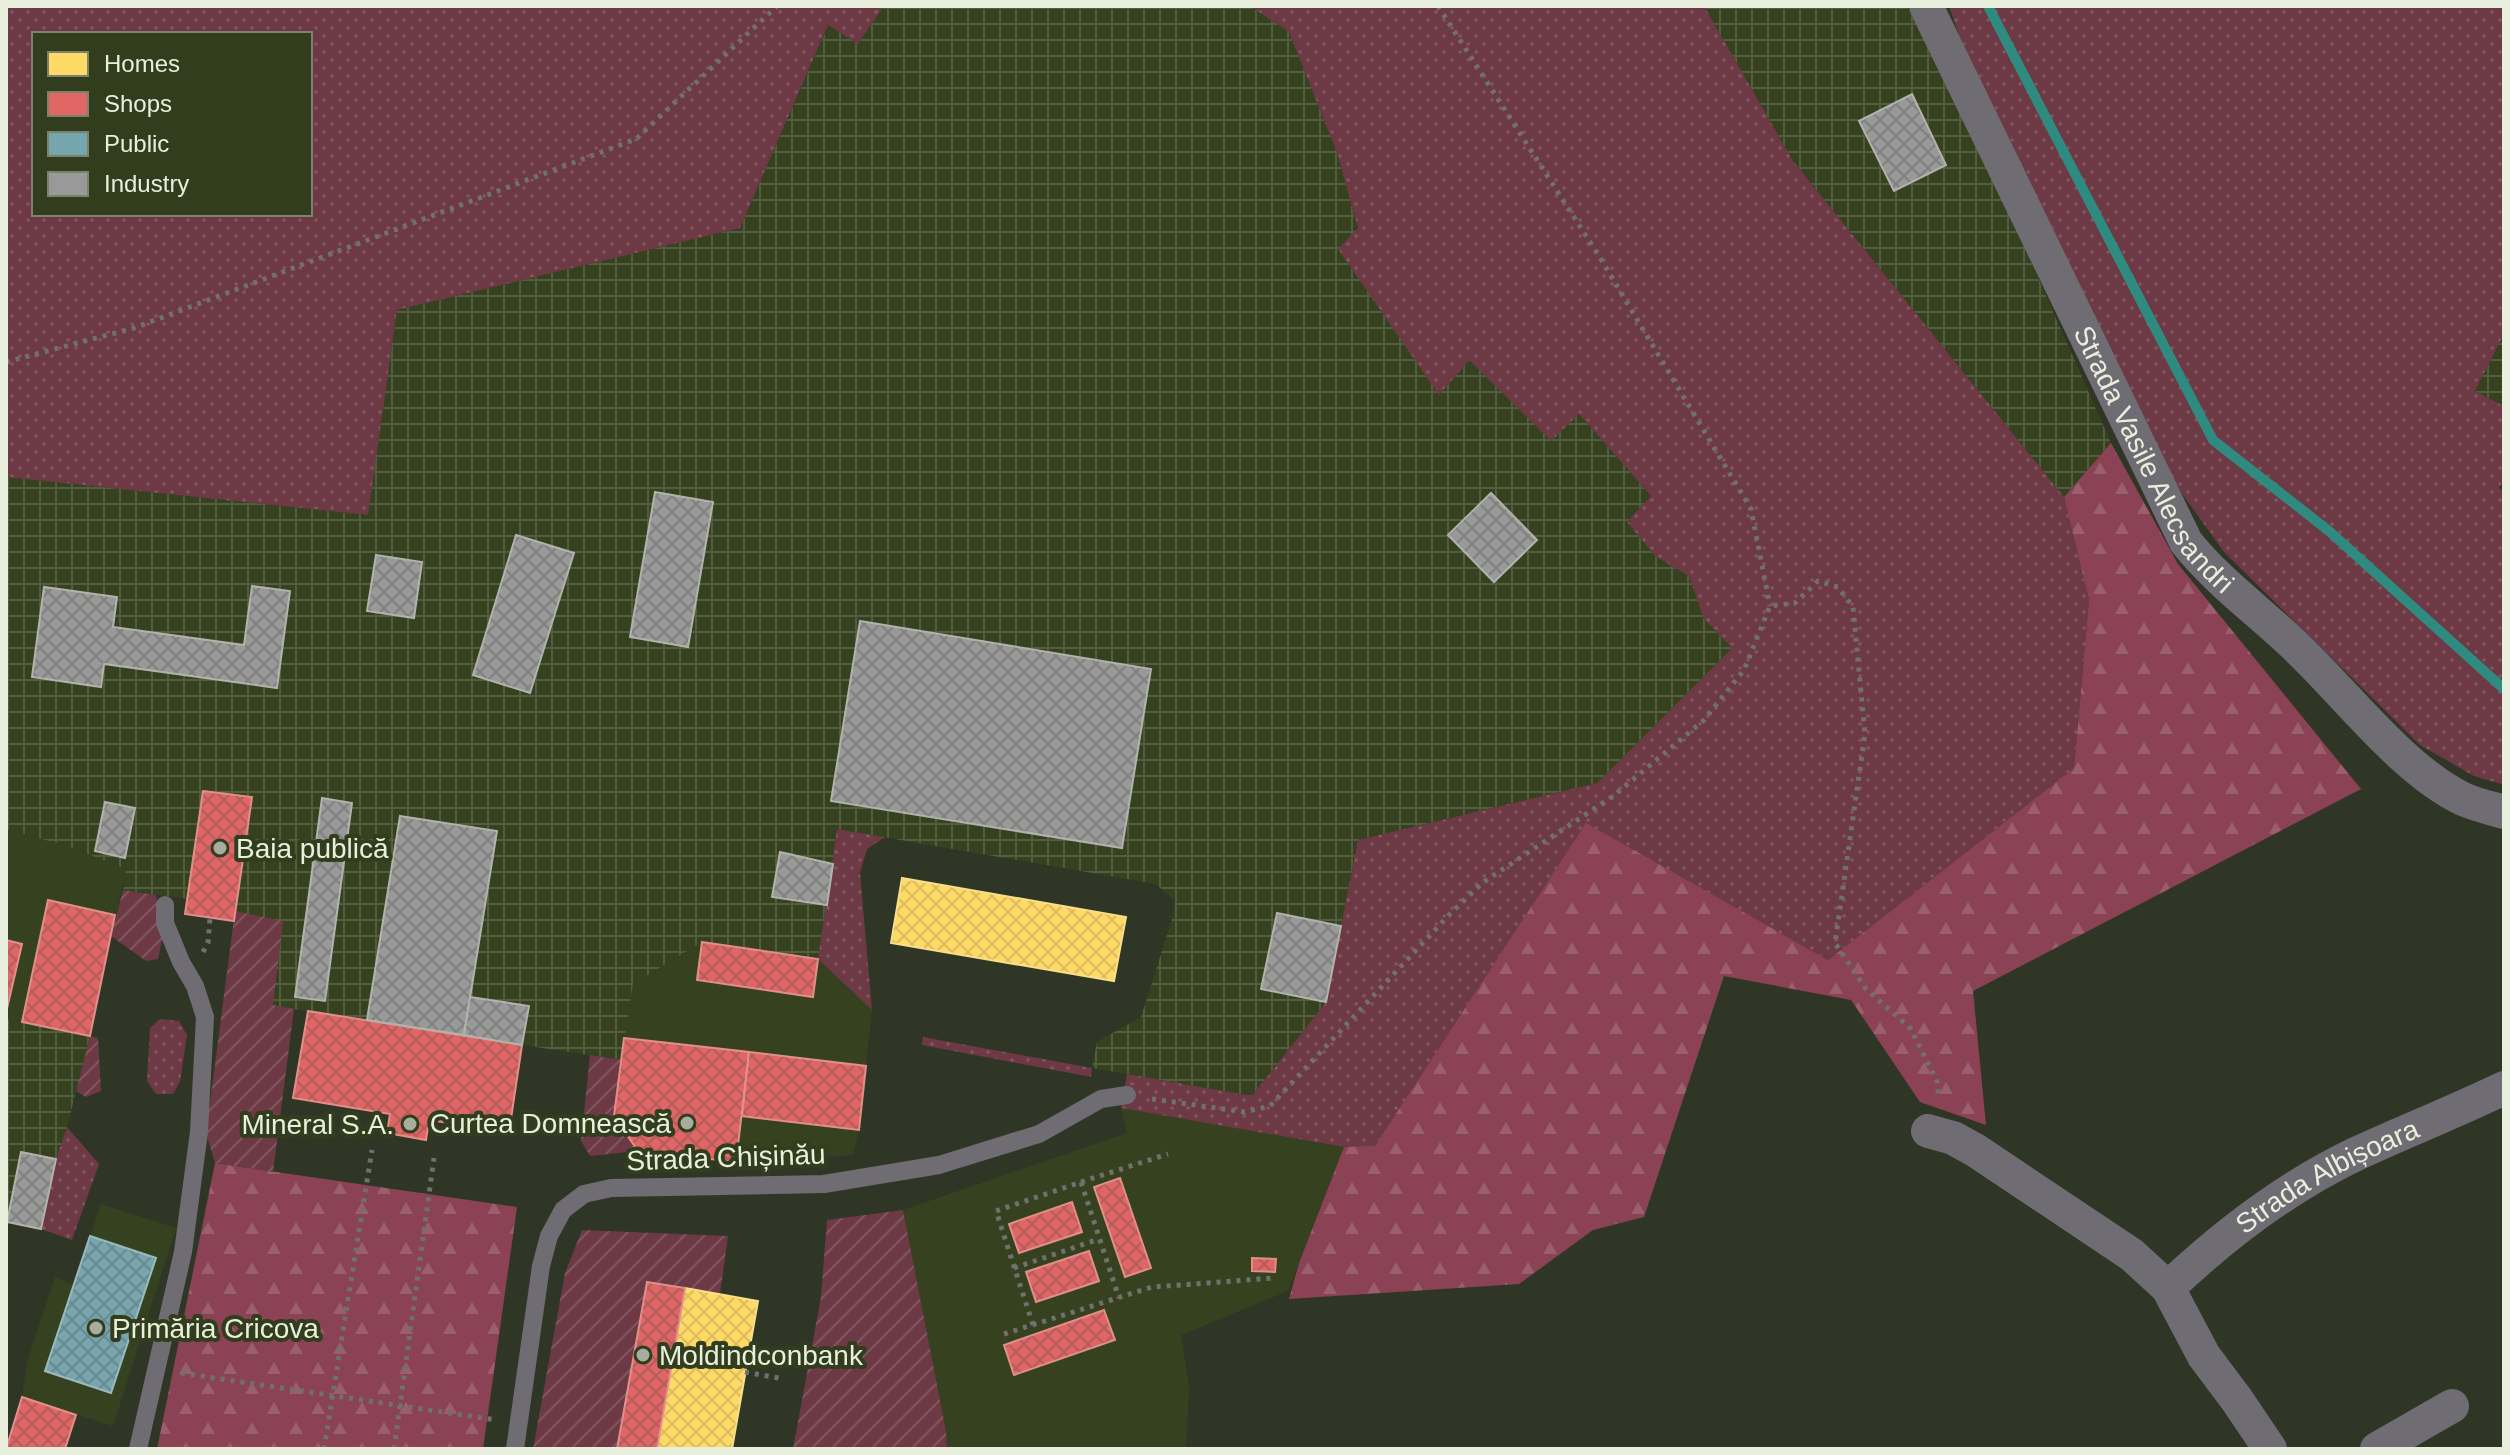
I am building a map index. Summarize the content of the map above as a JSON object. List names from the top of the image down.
{
  "streets": {
    "street": ["Strada Vasile Alecsandri", "Strada Albișoara"],
    "lane": ["Strada Chișinău"]
  },
  "places": [
    "Baia publică",
    "Curtea Domnească",
    "Mineral S.A.",
    "Primăria Cricova",
    "Moldindconbank"
  ],
  "legend": [
    "Homes",
    "Shops",
    "Public",
    "Industry"
  ]
}
